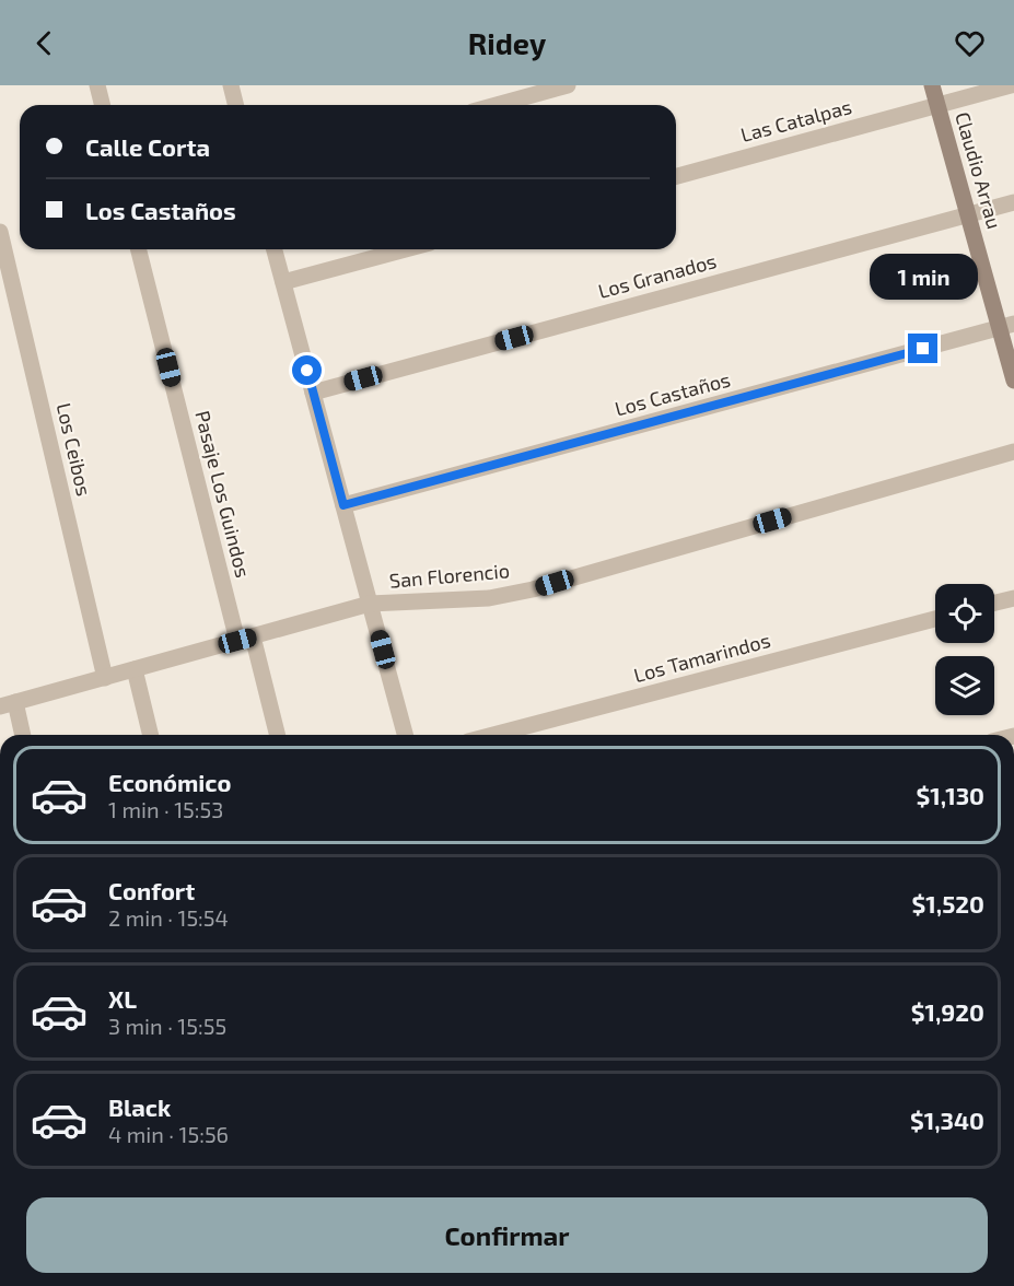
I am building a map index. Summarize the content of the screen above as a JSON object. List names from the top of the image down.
{
  "streets": {
    "street": [
      "Las Catalpas",
      "Claudio Arrau",
      "Los Granados",
      "Los Castaños",
      "Los Ceibos",
      "Pasaje Los Guindos",
      "San Florencio",
      "Los Tamarindos"
    ]
  },
  "crossings": [
    ["Las Catalpas", "Claudio Arrau"],
    ["Claudio Arrau", "Los Granados"],
    ["Claudio Arrau", "Los Castaños"],
    ["Los Ceibos", "San Florencio"],
    ["Pasaje Los Guindos", "San Florencio"]
  ],
  "page": {
    "header": "Ridey",
    "banner": ["Calle Corta", "Los Castaños"],
    "bubble": "1 min",
    "list": [
      {
        "name": "Económico",
        "note": "1 min · 15:53",
        "value": "$1,130"
      },
      {
        "name": "Confort",
        "note": "2 min · 15:54",
        "value": "$1,520"
      },
      {
        "name": "XL",
        "note": "3 min · 15:55",
        "value": "$1,920"
      },
      {
        "name": "Black",
        "note": "4 min · 15:56",
        "value": "$1,340"
      }
    ],
    "buttons": "Confirmar"
  }
}
